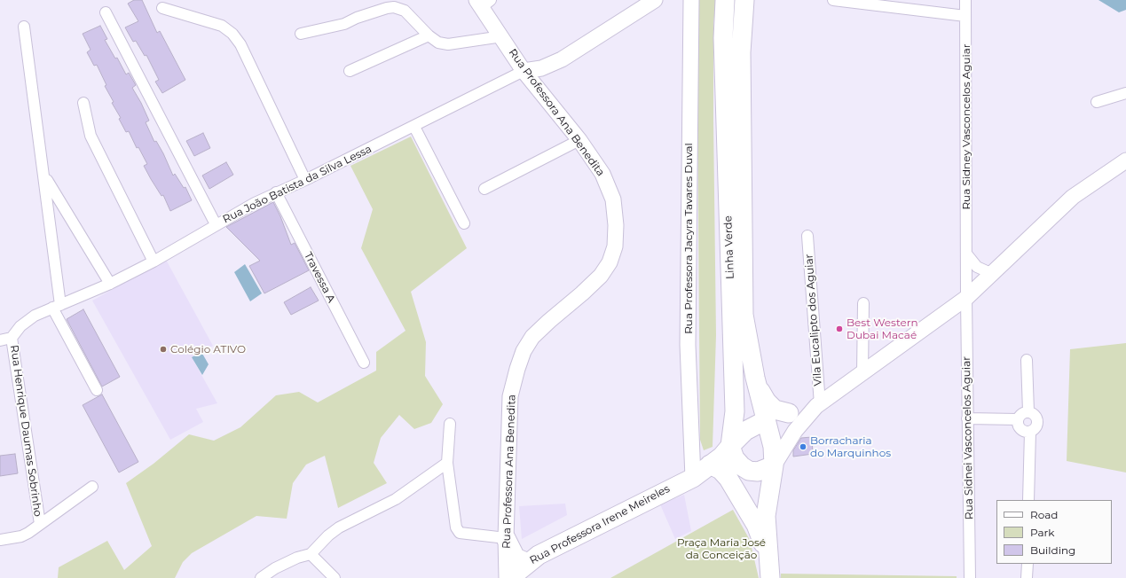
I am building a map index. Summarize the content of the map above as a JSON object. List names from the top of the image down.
{
  "streets": {
    "highway": ["Linha Verde", "Rua Professora Irene Meireles"],
    "street": [
      "Rua Professora Ana Benedita",
      "Rua Sidney Vasconcelos Aguiar",
      "Rua João Batista da Silva Lessa",
      "Rua Professora Jacyra Tavares Duval",
      "Travessa A",
      "Vila Eucalipto dos Aguiar",
      "Rua Henrique Daumas Sobrinho",
      "Rua Sidnei Vasconcelos Aguiar"
    ]
  },
  "crossings": [
    ["Rua Professora Ana Benedita", "Rua João Batista da Silva Lessa"],
    ["Rua Sidney Vasconcelos Aguiar", "Rua Sidnei Vasconcelos Aguiar"],
    ["Rua João Batista da Silva Lessa", "Travessa A"],
    ["Rua João Batista da Silva Lessa", "Rua Henrique Daumas Sobrinho"],
    ["Rua Professora Jacyra Tavares Duval", "Rua Professora Irene Meireles"]
  ],
  "parks": ["Praça Maria José da Conceição"],
  "places": ["Best Western Dubai Macaé", "Colégio ATIVO", "Borracharia do Marquinhos"],
  "legend": ["Road", "Park", "Building"]
}
